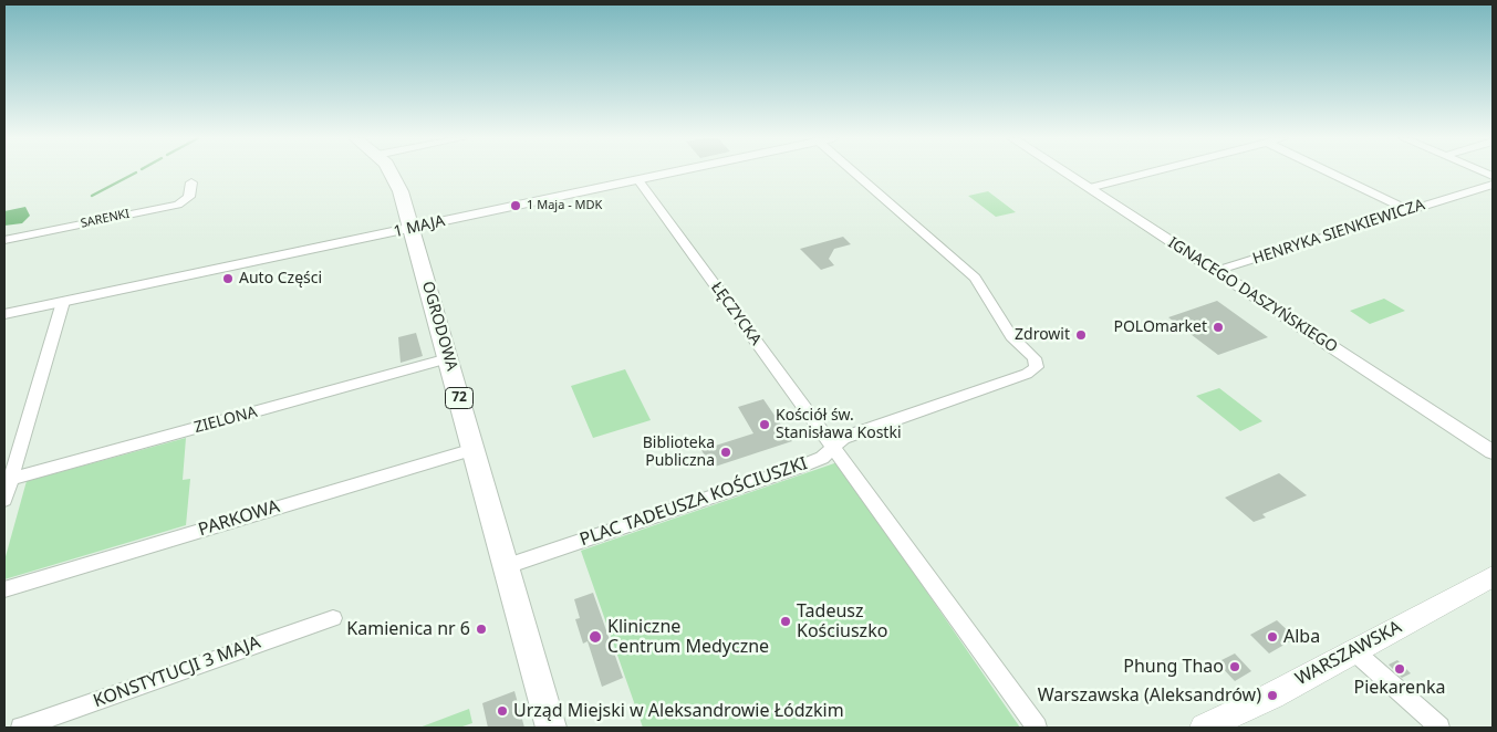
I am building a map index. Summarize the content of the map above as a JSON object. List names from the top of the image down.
{
  "streets": {
    "main road": ["OGRODOWA", "72", "WARSZAWSKA"],
    "street": [
      "SARENKI",
      "1 MAJA",
      "HENRYKA SIENKIEWICZA",
      "IGNACEGO DASZYŃSKIEGO",
      "ŁĘCZYCKA",
      "ZIELONA",
      "PLAC TADEUSZA KOŚCIUSZKI",
      "PARKOWA",
      "KONSTYTUCJI 3 MAJA"
    ]
  },
  "crossings": [
    ["1 MAJA", "ŁĘCZYCKA"],
    ["1 MAJA", "OGRODOWA"],
    ["HENRYKA SIENKIEWICZA", "IGNACEGO DASZYŃSKIEGO"],
    ["ŁĘCZYCKA", "PLAC TADEUSZA KOŚCIUSZKI"],
    ["OGRODOWA", "72"],
    ["OGRODOWA", "ZIELONA"],
    ["OGRODOWA", "PLAC TADEUSZA KOŚCIUSZKI"],
    ["OGRODOWA", "PARKOWA"],
    ["72", "PLAC TADEUSZA KOŚCIUSZKI"]
  ],
  "places": [
    "1 Maja - MDK",
    "Auto Części",
    "POLOmarket",
    "Zdrowit",
    "Kościół św. Stanisława Kostki",
    "Biblioteka Publiczna",
    "Tadeusz Kościuszko",
    "Kamienica nr 6",
    "Kliniczne Centrum Medyczne",
    "Alba",
    "Phung Thao",
    "Piekarenka",
    "Warszawska (Aleksandrów)",
    "Urząd Miejski w Aleksandrowie Łódzkim"
  ]
}
